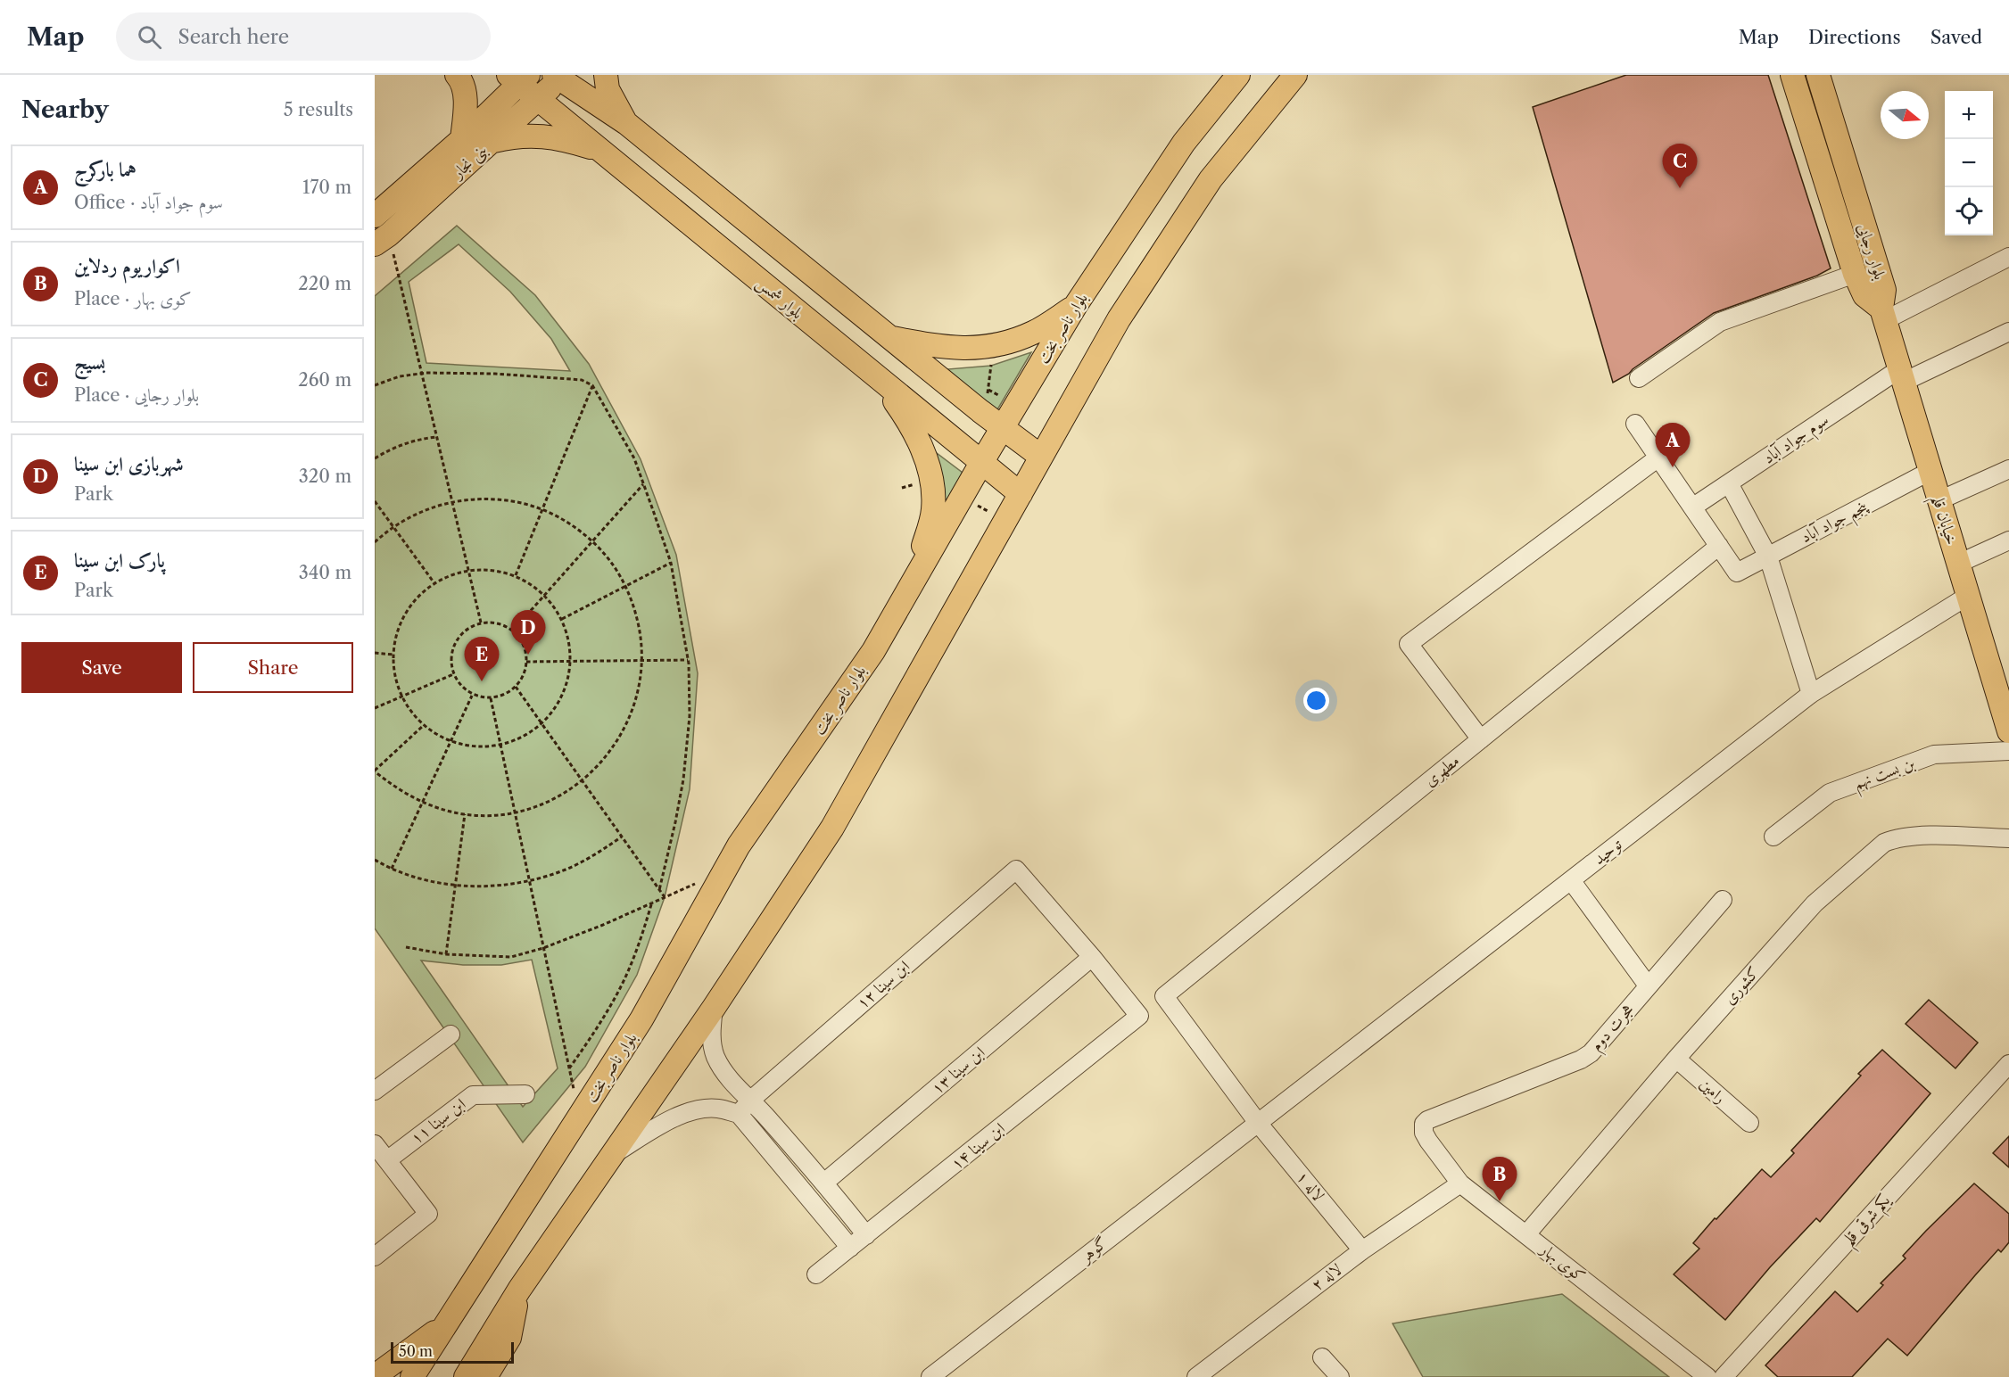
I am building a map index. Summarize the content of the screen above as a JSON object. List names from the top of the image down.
{
  "streets": {
    "main road": [
      "بنی نجار",
      "بلوار رجایی",
      "بلوار شمس",
      "بلوار ناصر بخت",
      "خیابان قلم"
    ],
    "street": [
      "سوم جواد آباد",
      "پنجم جواد آباد",
      "مطهری",
      "بن بست نهم",
      "توحید",
      "ابن سینا ۱۲",
      "کشوری",
      "هجرت دوم",
      "ابن سینا ۱۳",
      "رامین",
      "ابن سینا ۱۱",
      "ابن سینا ۱۴",
      "لاله ۱",
      "یکم شرقی قلم",
      "گوهر",
      "کوی بهار",
      "لاله ۲"
    ]
  },
  "crossings": [
    ["بنی نجار", "بلوار شمس"],
    ["بلوار رجایی", "خیابان قلم"],
    ["بلوار شمس", "بلوار ناصر بخت"],
    ["سوم جواد آباد", "خیابان قلم"],
    ["خیابان قلم", "پنجم جواد آباد"],
    ["خیابان قلم", "توحید"],
    ["پنجم جواد آباد", "مطهری"],
    ["مطهری", "لاله ۱"],
    ["توحید", "لاله ۱"],
    ["توحید", "گوهر"],
    ["ابن سینا ۱۲", "ابن سینا ۱۳"],
    ["ابن سینا ۱۲", "ابن سینا ۱۴"],
    ["کشوری", "رامین"],
    ["کشوری", "کوی بهار"],
    ["هجرت دوم", "کوی بهار"],
    ["ابن سینا ۱۳", "ابن سینا ۱۴"],
    ["لاله ۱", "گوهر"],
    ["لاله ۱", "لاله ۲"],
    ["کوی بهار", "لاله ۲"]
  ],
  "scale_bar": "50 m",
  "north": "right",
  "page": {
    "header": "Map",
    "search": "Search here",
    "nav": ["Map", "Directions", "Saved"],
    "heading": ["Nearby", "5 results"],
    "map_buttons": ["+", "−"],
    "pins": [
      "C",
      "A",
      "D",
      "E",
      "B"
    ],
    "list": [
      {
        "mark": "A",
        "name": "هما بارکرج",
        "note": "Office · سوم جواد آباد",
        "value": "170 m"
      },
      {
        "mark": "B",
        "name": "اکواریوم ردلاین",
        "note": "Place · کوی بهار",
        "value": "220 m"
      },
      {
        "mark": "C",
        "name": "بسیج",
        "note": "Place · بلوار رجایی",
        "value": "260 m"
      },
      {
        "mark": "D",
        "name": "شهربازی ابن سینا",
        "note": "Park",
        "value": "320 m"
      },
      {
        "mark": "E",
        "name": "پارک ابن سینا",
        "note": "Park",
        "value": "340 m"
      }
    ],
    "buttons": ["Save", "Share"],
    "scale": "50 m"
  }
}
